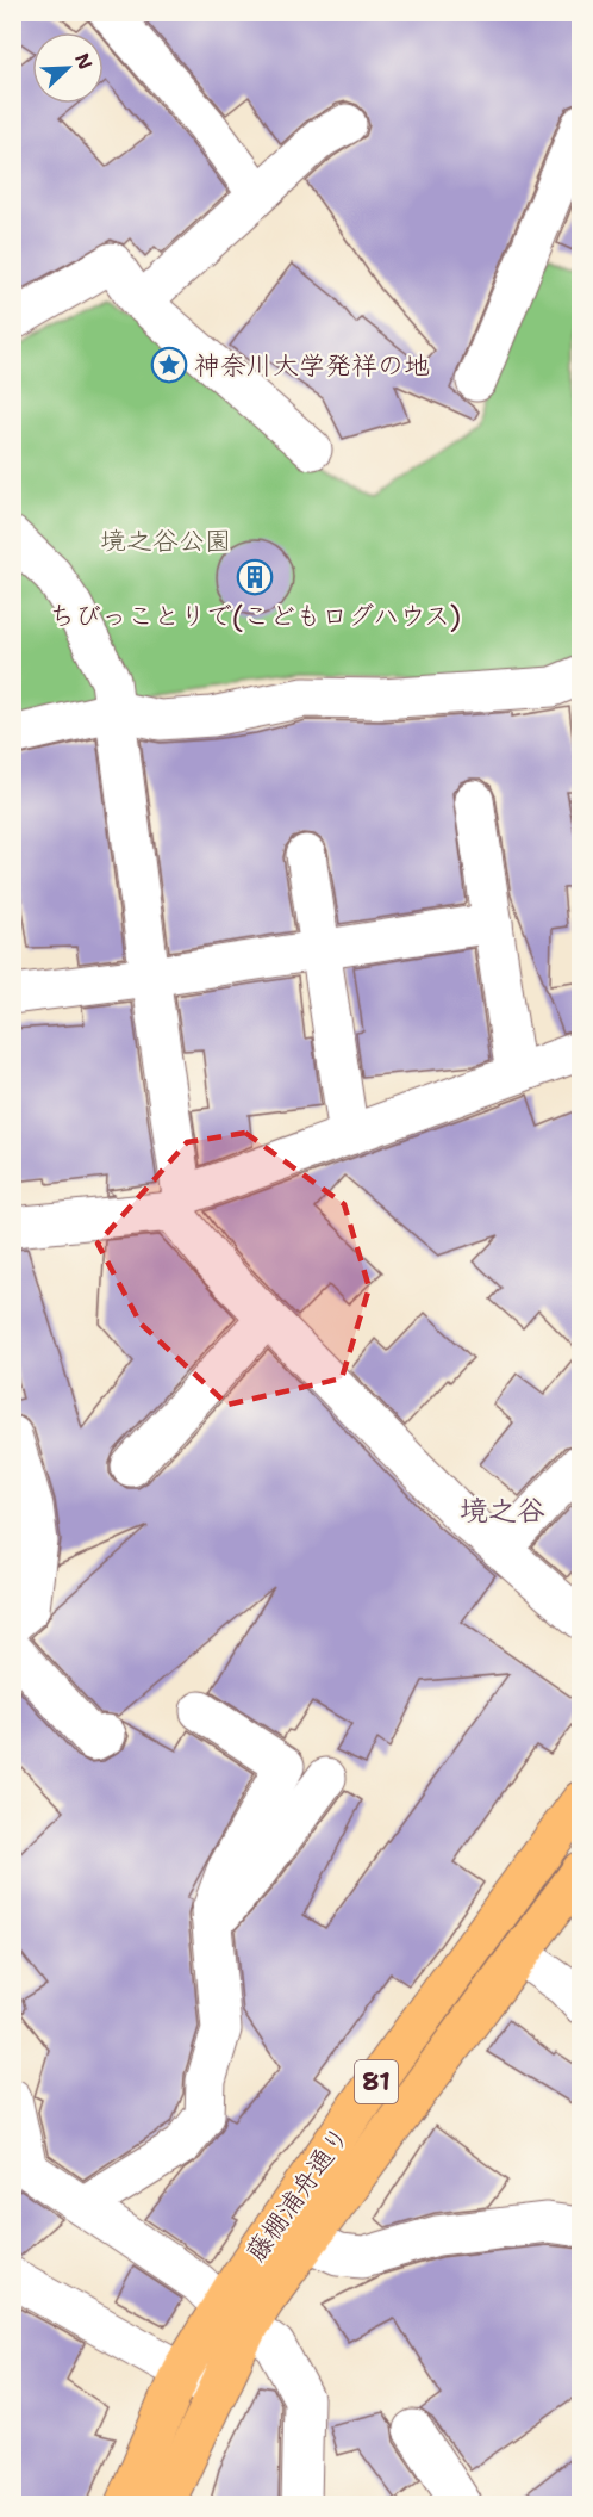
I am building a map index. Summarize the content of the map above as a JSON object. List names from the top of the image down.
{
  "streets": {
    "main road": ["81", "藤棚浦舟通り"]
  },
  "districts": ["境之谷"],
  "parks": ["境之谷公園"],
  "places": {
    "place": ["神奈川大学発祥の地"],
    "building": ["ちびっことりで(こどもログハウス)"]
  },
  "north": "top right"
}
